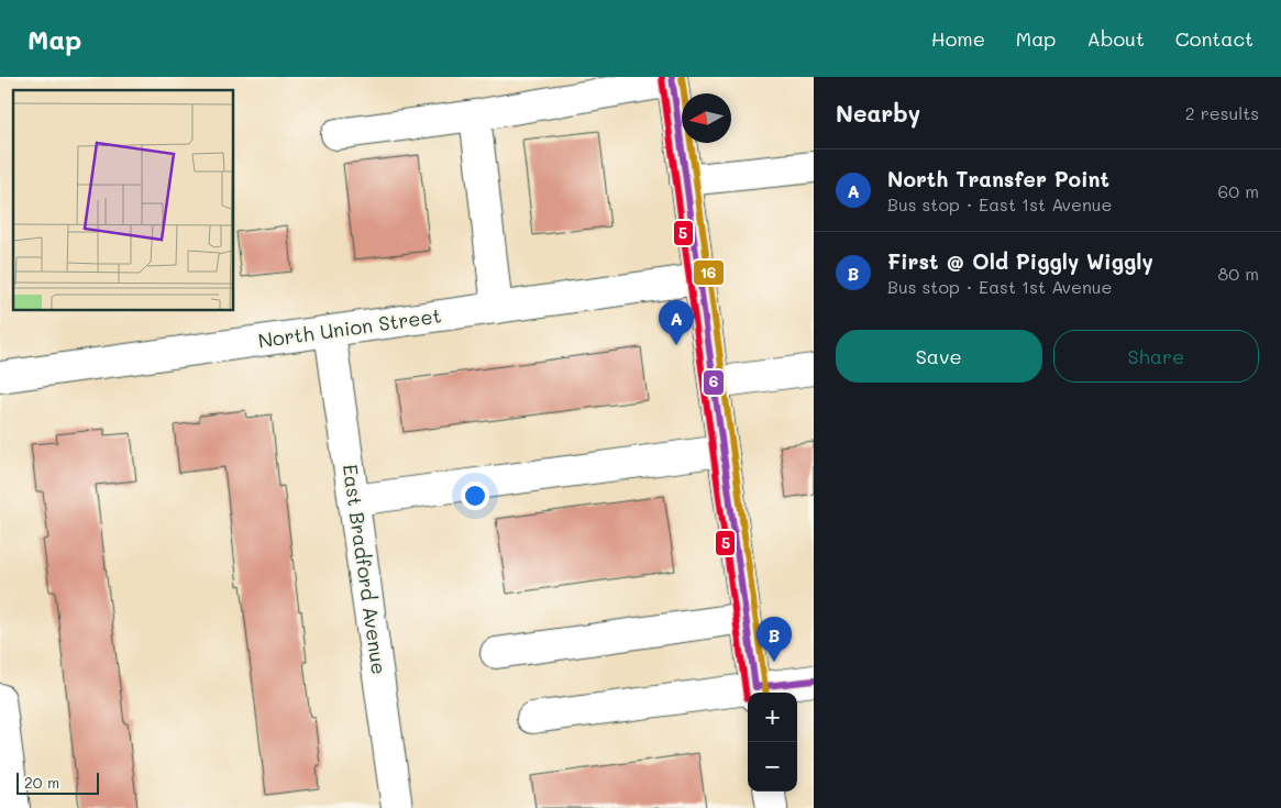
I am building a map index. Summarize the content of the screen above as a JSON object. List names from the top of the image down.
{
  "streets": {
    "street": ["North Union Street", "East Bradford Avenue"]
  },
  "crossings": [
    ["North Union Street", "East Bradford Avenue"]
  ],
  "lines": ["transit line 6", "transit line 16", "transit line 5"],
  "scale_bar": "20 m",
  "north": "left",
  "page": {
    "header": "Map",
    "nav": [
      "Home",
      "Map",
      "About",
      "Contact"
    ],
    "heading": ["Nearby", "2 results"],
    "list": [
      {
        "mark": "A",
        "name": "North Transfer Point",
        "note": "Bus stop · East 1st Avenue",
        "value": "60 m"
      },
      {
        "mark": "B",
        "name": "First @ Old Piggly Wiggly",
        "note": "Bus stop · East 1st Avenue",
        "value": "80 m"
      }
    ],
    "pins": ["A", "B"],
    "buttons": ["Save", "Share"],
    "map_buttons": ["+", "−"],
    "scale": "20 m"
  }
}
